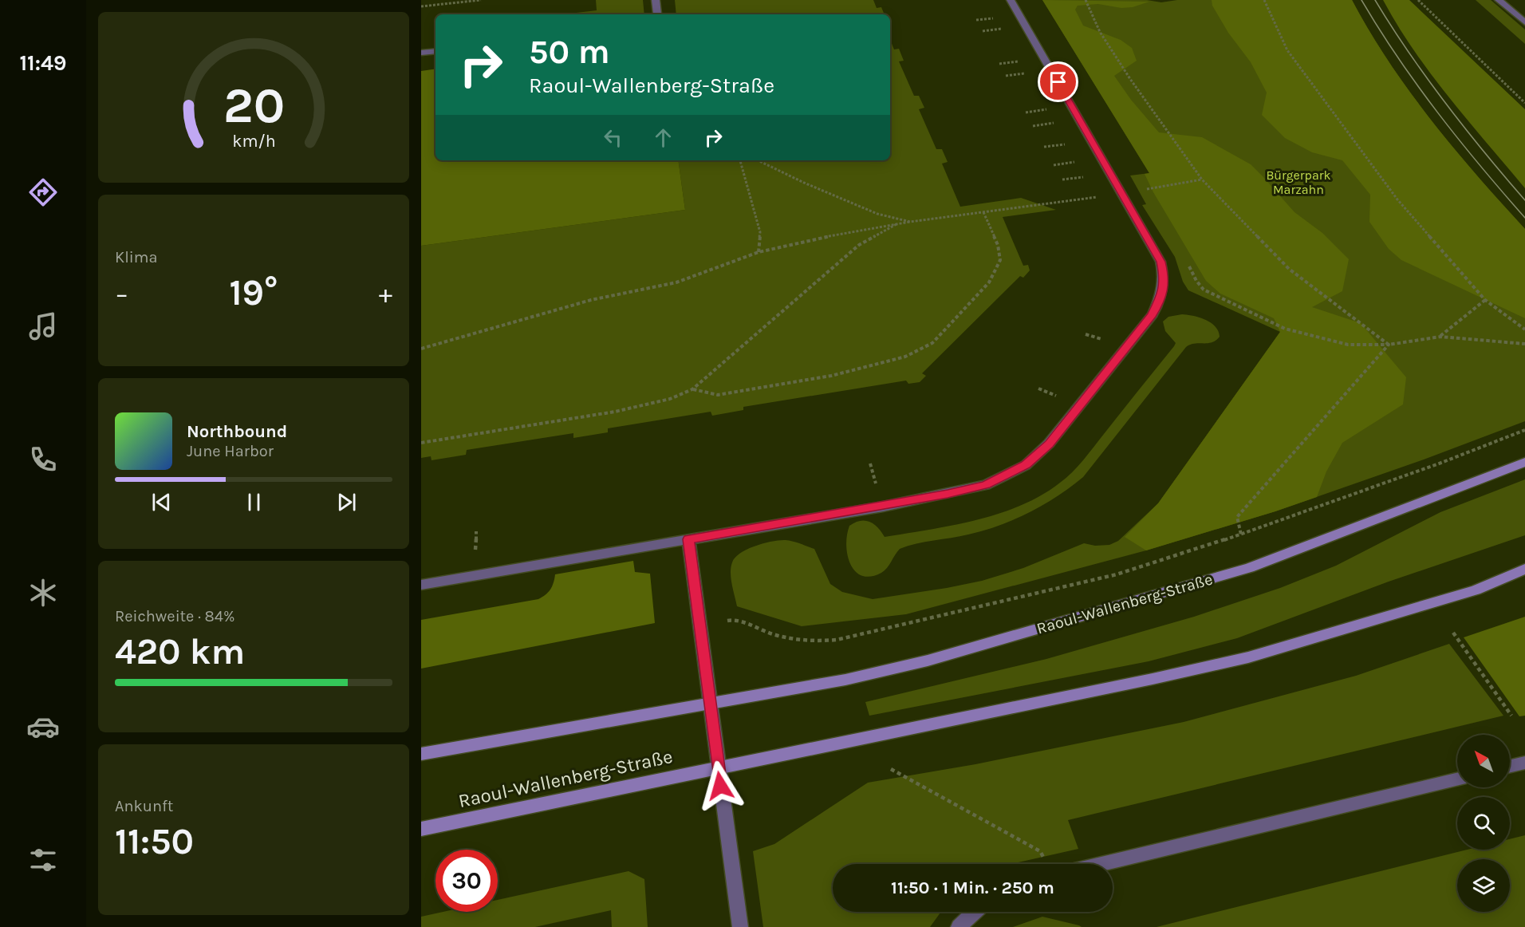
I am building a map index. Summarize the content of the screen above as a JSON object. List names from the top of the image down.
{
  "streets": {
    "main road": ["Raoul-Wallenberg-Straße"]
  },
  "parks": ["Bürgerpark Marzahn"],
  "north": "top left",
  "page": {
    "tabs": "11:49",
    "turn": ["50 m", "Raoul-Wallenberg-Straße"],
    "tile": [
      "Klima",
      ["Reichweite · 84%", "420 km"],
      ["Ankunft", "11:50"]
    ],
    "heat": ["−", "19°", "+"],
    "song": ["Northbound", "June Harbor"],
    "limit": "30",
    "trip": "11:50 · 1 Min. · 250 m",
    "gauge": ["20", "km/h"]
  }
}
